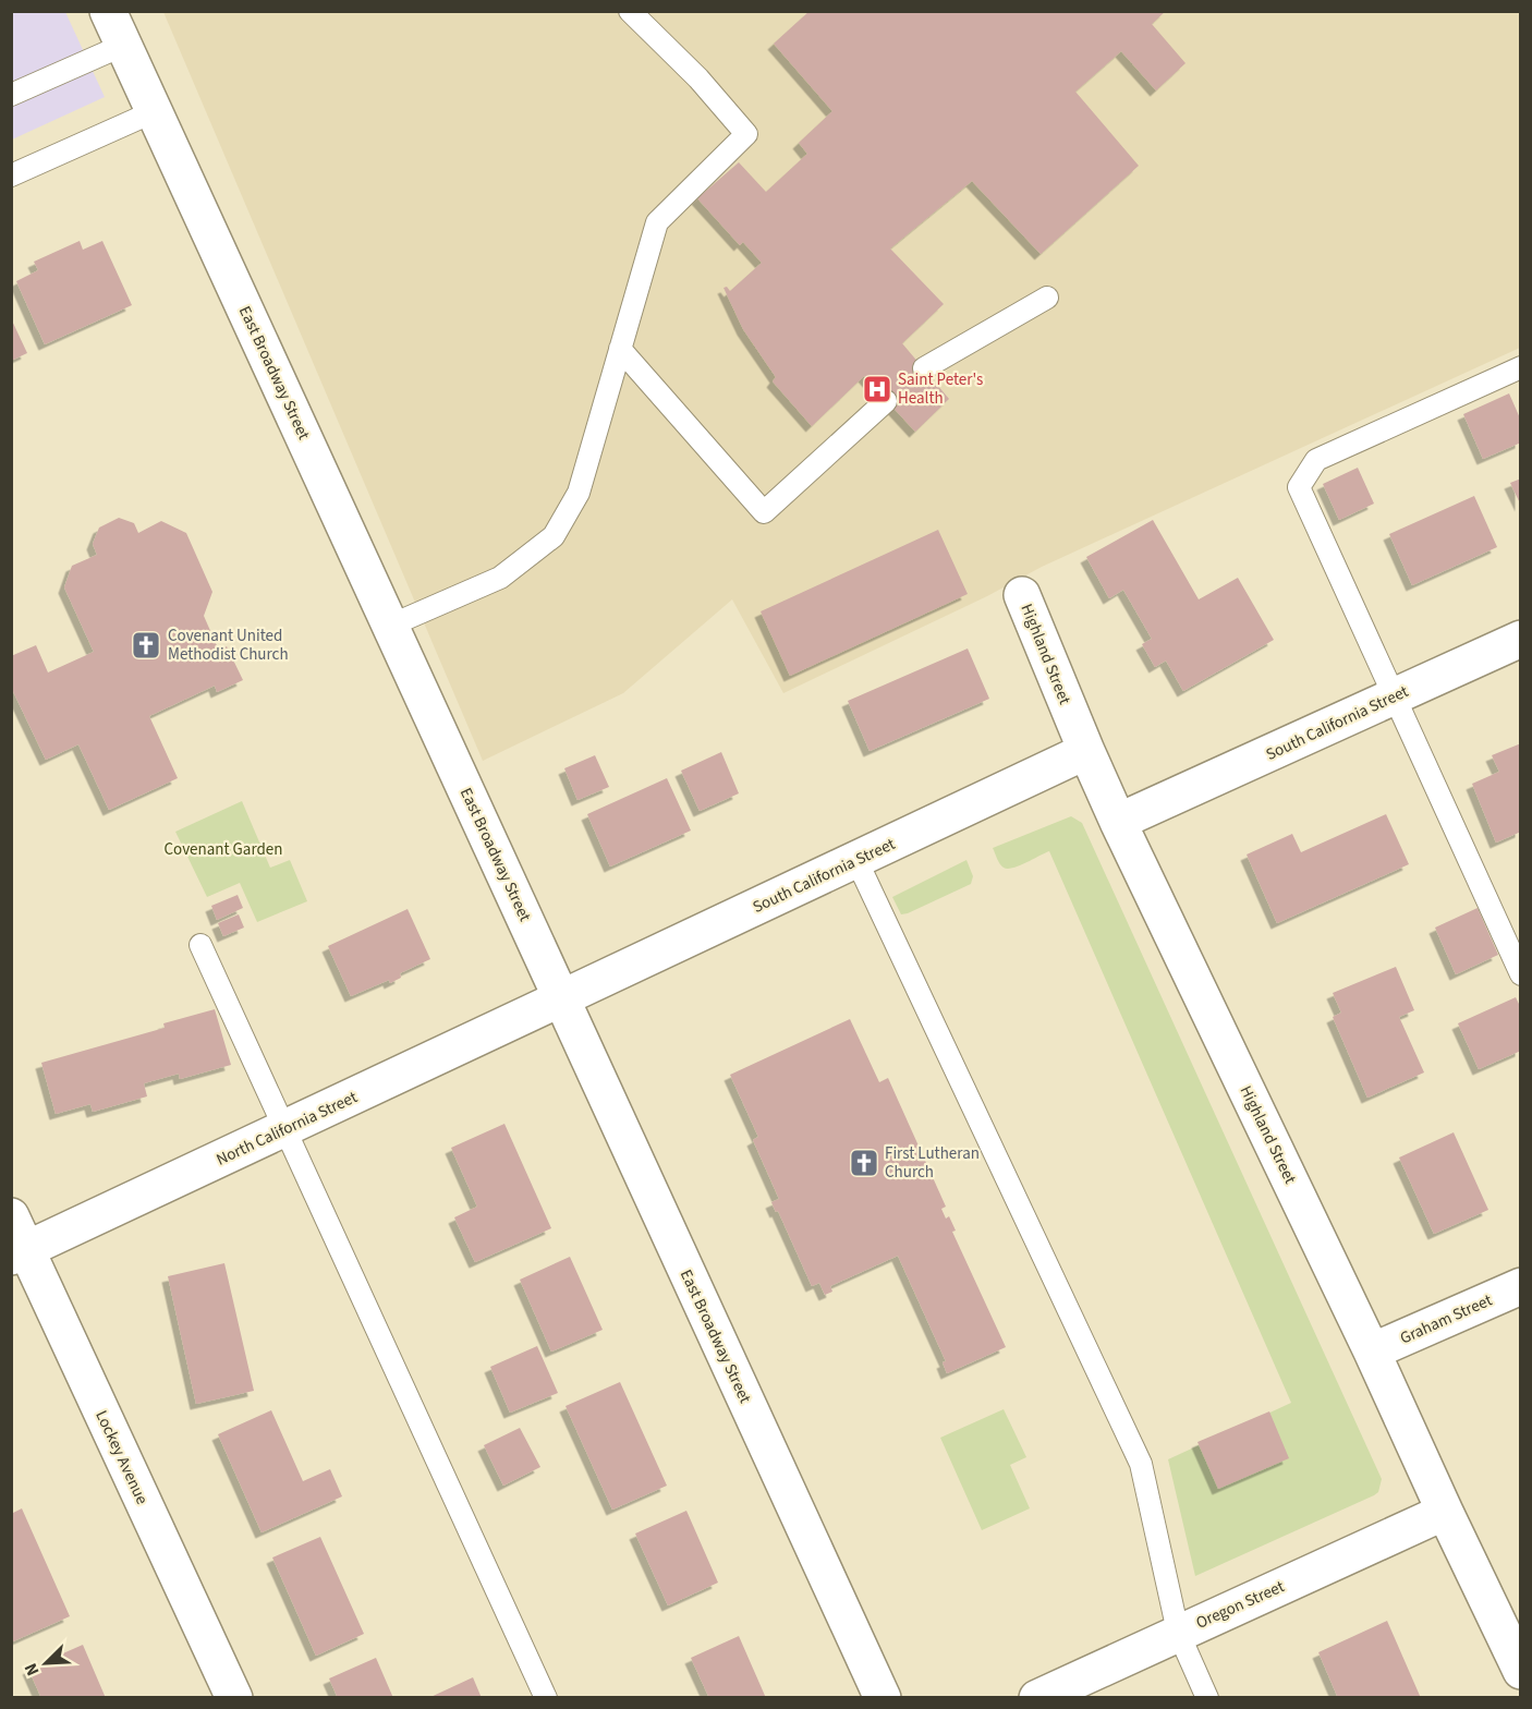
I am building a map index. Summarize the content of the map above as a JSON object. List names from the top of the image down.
{
  "streets": {
    "street": [
      "East Broadway Street",
      "Highland Street",
      "South California Street",
      "North California Street",
      "Graham Street",
      "Lockey Avenue",
      "Oregon Street"
    ]
  },
  "crossings": [
    ["East Broadway Street", "South California Street"],
    ["East Broadway Street", "North California Street"],
    ["Highland Street", "South California Street"],
    ["Highland Street", "Graham Street"],
    ["Highland Street", "Oregon Street"],
    ["South California Street", "North California Street"],
    ["North California Street", "Lockey Avenue"]
  ],
  "parks": ["Covenant Garden"],
  "places": {
    "hospital": ["Saint Peter's Health"],
    "church": ["Covenant United Methodist Church", "First Lutheran Church"]
  },
  "north": "bottom left"
}
